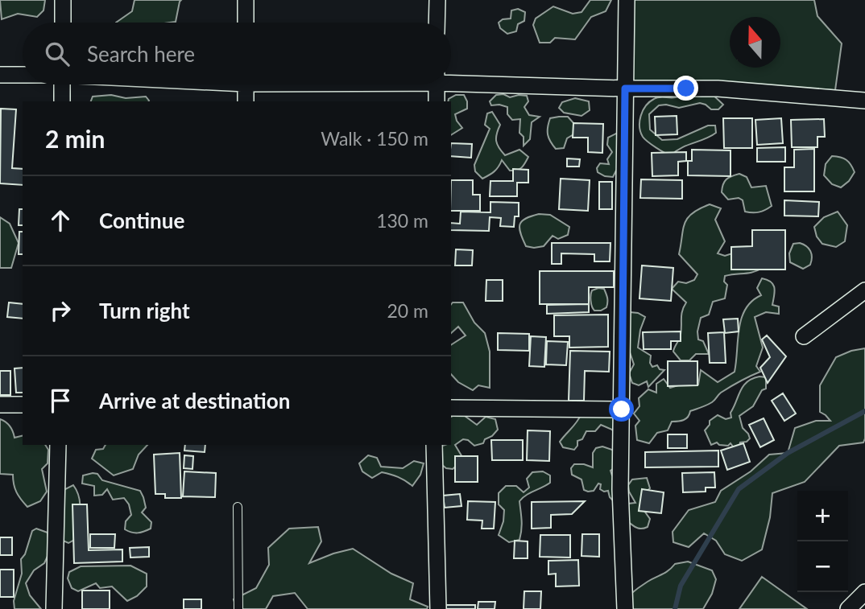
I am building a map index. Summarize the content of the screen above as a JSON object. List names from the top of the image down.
{
  "north": "top",
  "page": {
    "search": "Search here",
    "heading": ["2 min", "Walk · 150 m"],
    "list": [
      ["Continue", "130 m"],
      ["Turn right", "20 m"],
      "Arrive at destination"
    ],
    "map_buttons": ["+", "−"]
  }
}
